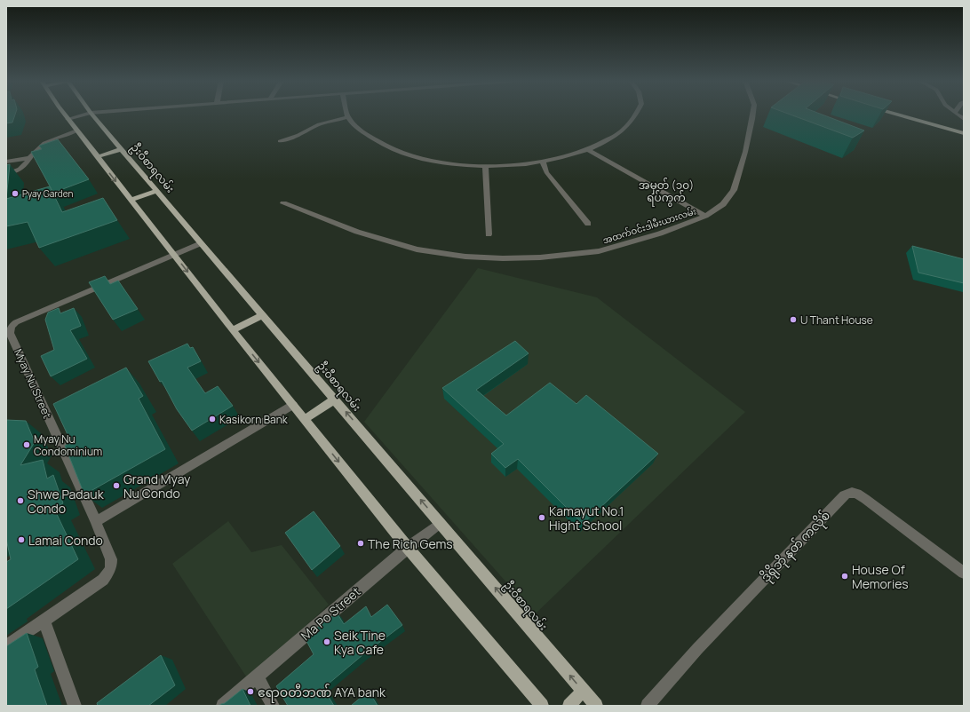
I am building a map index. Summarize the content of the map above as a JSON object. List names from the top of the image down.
{
  "streets": {
    "main road": ["ဦးဝီစာရလမ်း"],
    "street": [
      "အထက်ဝင်းဒါမီးယားလမ်း",
      "Myay Nu Street",
      "ဒိုရိုဘို နတ် ကလိုစ်",
      "Ma Po Street"
    ]
  },
  "crossings": [
    ["ဦးဝီစာရလမ်း", "Myay Nu Street"],
    ["ဦးဝီစာရလမ်း", "Ma Po Street"]
  ],
  "districts": ["အမှတ် (၁၀) ရပ်ကွက်"],
  "places": [
    "Pyay Garden",
    "U Thant House",
    "Kasikorn Bank",
    "Myay Nu Condominium",
    "Grand Myay Nu Condo",
    "Shwe Padauk Condo",
    "Kamayut No.1 Hight School",
    "Lamai Condo",
    "The Rich Gems",
    "House Of Memories",
    "Seik Tine Kya Cafe",
    "ဧရာဝတီဘဏ် AYA bank"
  ]
}
